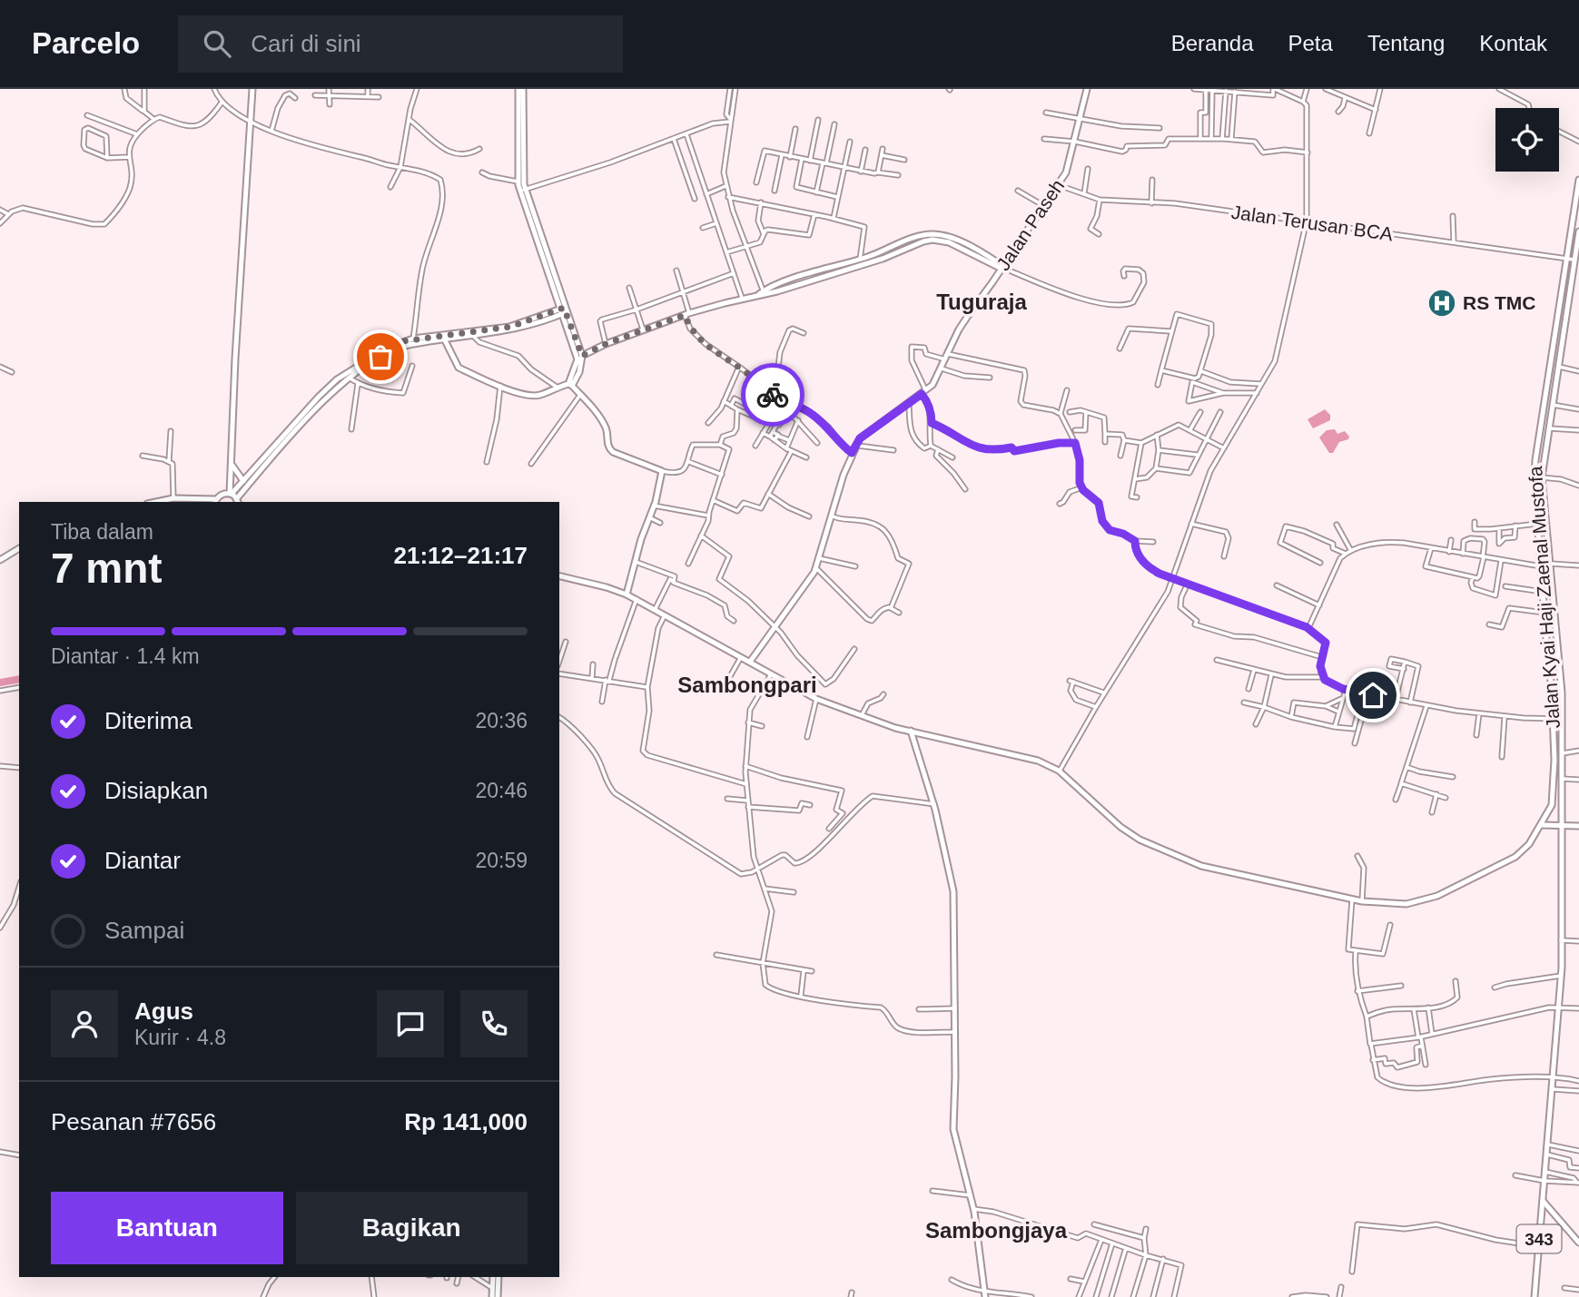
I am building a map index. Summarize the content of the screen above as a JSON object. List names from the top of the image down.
{
  "streets": {
    "main road": ["Jalan Paseh", "Jalan Kyai Haji Zaenal Mustofa", "343"],
    "street": ["Jalan Terusan BCA"]
  },
  "crossings": [
    ["Jalan Terusan BCA", "Jalan Paseh"],
    ["Jalan Terusan BCA", "Jalan Kyai Haji Zaenal Mustofa"],
    ["Jalan Kyai Haji Zaenal Mustofa", "343"]
  ],
  "districts": ["Tuguraja", "Sambongpari", "Sambongjaya"],
  "places": {
    "hospital": ["RS TMC"]
  },
  "page": {
    "header": "Parcelo",
    "search": "Cari di sini",
    "nav": [
      "Beranda",
      "Peta",
      "Tentang",
      "Kontak"
    ],
    "heading": ["7 mnt", "Tiba dalam", "21:12–21:17"],
    "panel": [
      "Agus",
      "Kurir · 4.8",
      "Pesanan #7656",
      "Rp 141,000"
    ],
    "bar": "Diantar · 1.4 km",
    "list": [
      ["Diterima", "20:36"],
      ["Disiapkan", "20:46"],
      ["Diantar", "20:59"],
      "Sampai"
    ],
    "buttons": ["Bantuan", "Bagikan"]
  }
}
